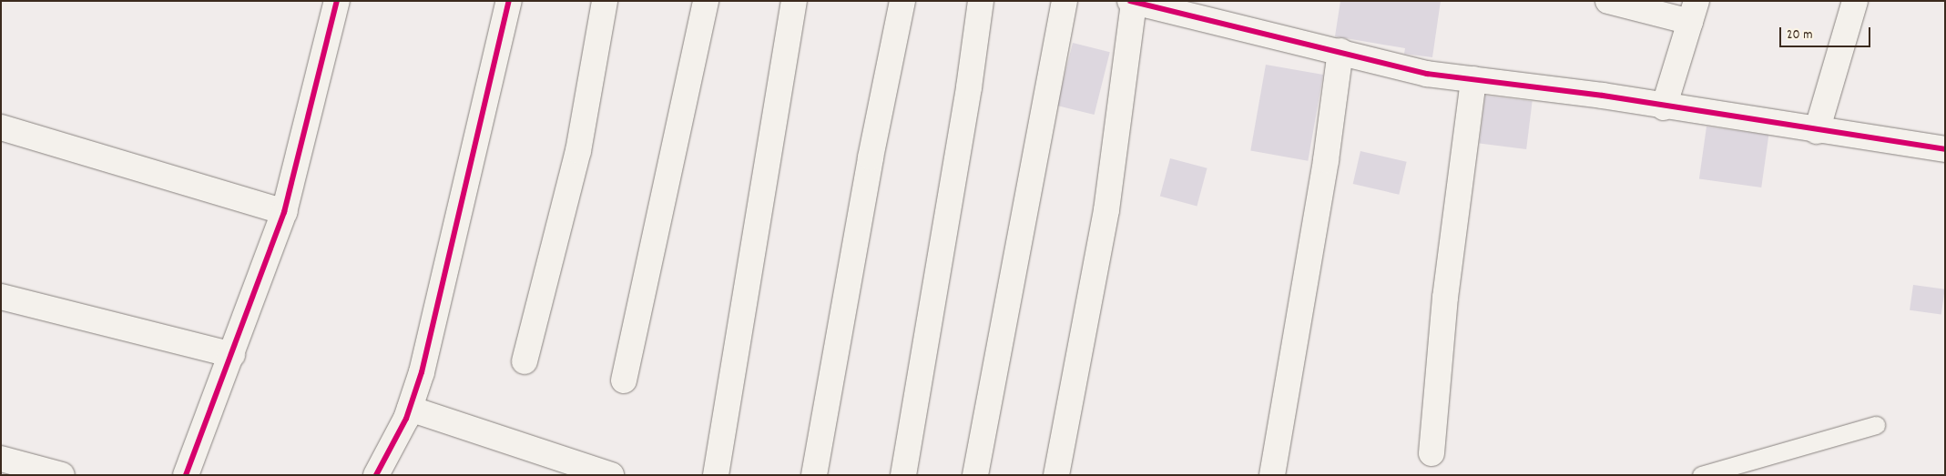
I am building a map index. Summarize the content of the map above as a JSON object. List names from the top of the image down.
{
  "scale_bar": "20 m"
}
